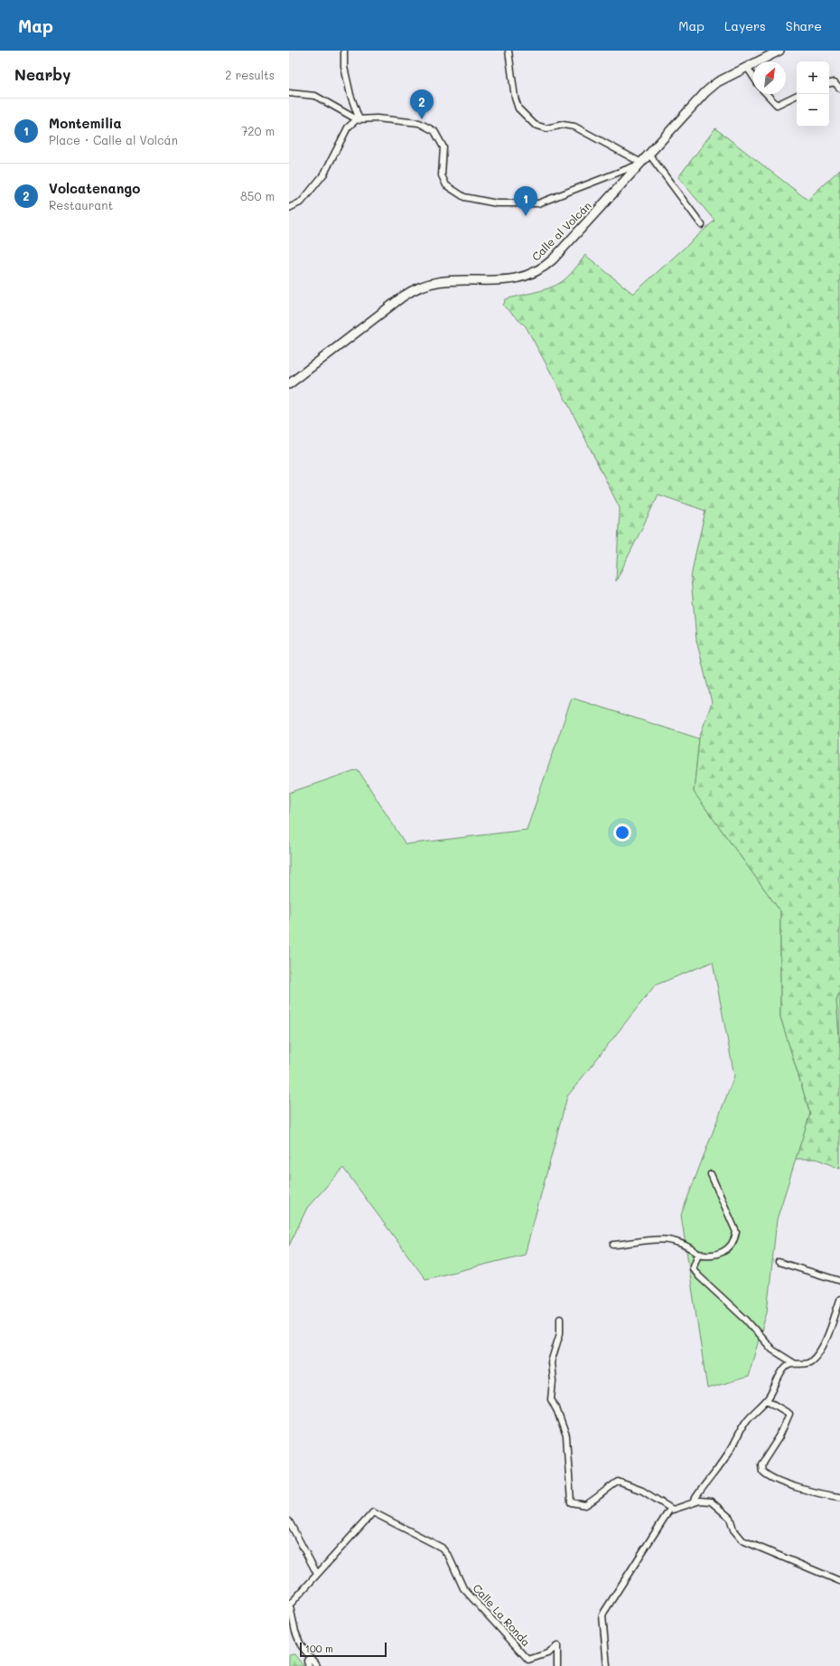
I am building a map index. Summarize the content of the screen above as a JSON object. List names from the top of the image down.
{
  "streets": {
    "street": ["Calle al Volcán", "Calle La Ronda"]
  },
  "scale_bar": "100 m",
  "north": "top right",
  "page": {
    "header": "Map",
    "nav": ["Map", "Layers", "Share"],
    "heading": ["Nearby", "2 results"],
    "map_buttons": ["+", "−"],
    "pins": ["2", "1"],
    "list": [
      {
        "mark": "1",
        "name": "Montemilia",
        "note": "Place · Calle al Volcán",
        "value": "720 m"
      },
      {
        "mark": "2",
        "name": "Volcatenango",
        "note": "Restaurant",
        "value": "850 m"
      }
    ],
    "scale": "100 m"
  }
}
